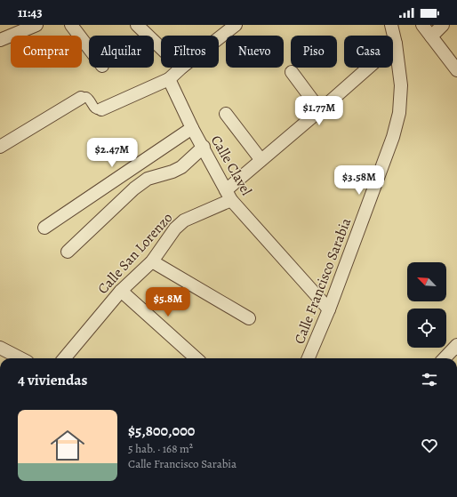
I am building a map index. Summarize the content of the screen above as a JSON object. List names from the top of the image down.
{
  "streets": {
    "street": ["Calle Clavel", "Calle San Lorenzo", "Calle Francisco Sarabia"]
  },
  "crossings": [
    ["Calle Clavel", "Calle San Lorenzo"],
    ["Calle Clavel", "Calle Francisco Sarabia"],
    ["Calle San Lorenzo", "Calle Francisco Sarabia"]
  ],
  "north": "top left",
  "page": {
    "status": "11:43",
    "chip": [
      "Comprar",
      "Alquilar",
      "Filtros",
      "Nuevo",
      "Piso",
      "Casa"
    ],
    "price": [
      "$1.77M",
      "$2.47M",
      "$3.58M",
      "$5.8M"
    ],
    "heading": "4 viviendas",
    "list": [
      {
        "name": "$5,800,000",
        "note": "5 hab. · 168 m² · Calle Francisco Sarabia"
      }
    ]
  }
}
